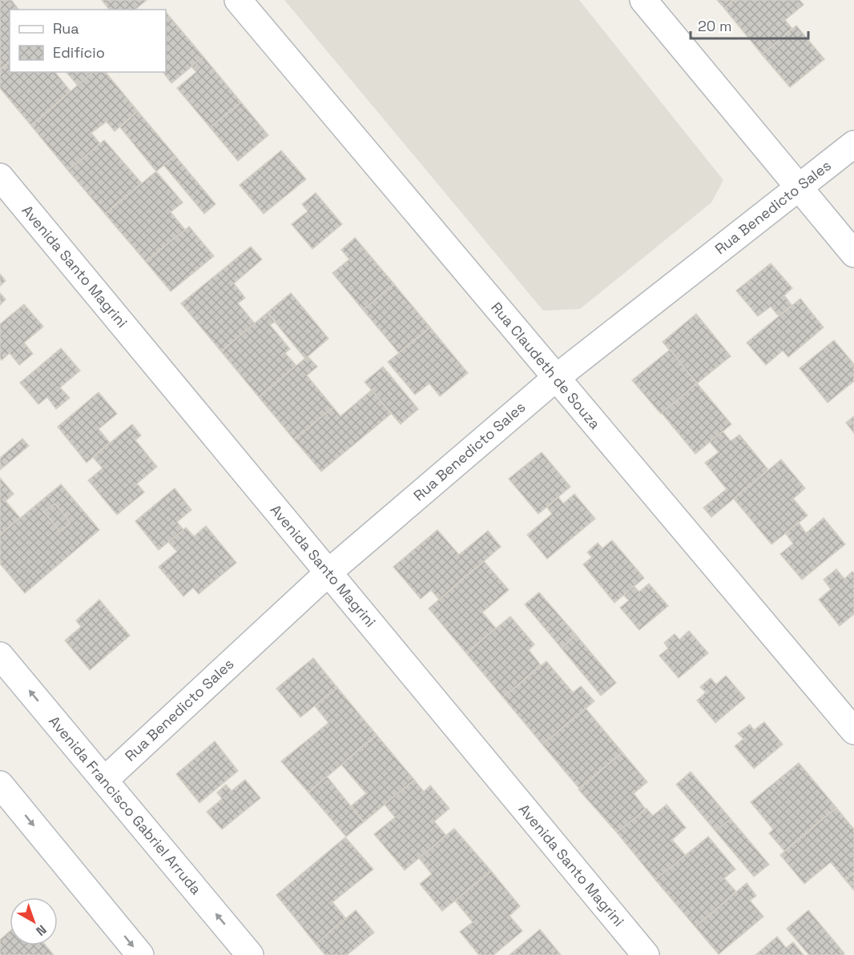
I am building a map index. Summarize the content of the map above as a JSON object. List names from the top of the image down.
{
  "streets": {
    "street": [
      "Rua Benedicto Sales",
      "Avenida Santo Magrini",
      "Rua Claudeth de Souza",
      "Avenida Francisco Gabriel Arruda"
    ]
  },
  "crossings": [
    ["Rua Benedicto Sales", "Avenida Santo Magrini"],
    ["Rua Benedicto Sales", "Rua Claudeth de Souza"],
    ["Rua Benedicto Sales", "Avenida Francisco Gabriel Arruda"]
  ],
  "legend": ["Rua", "Edifício"],
  "scale_bar": "20 m",
  "north": "bottom right"
}
